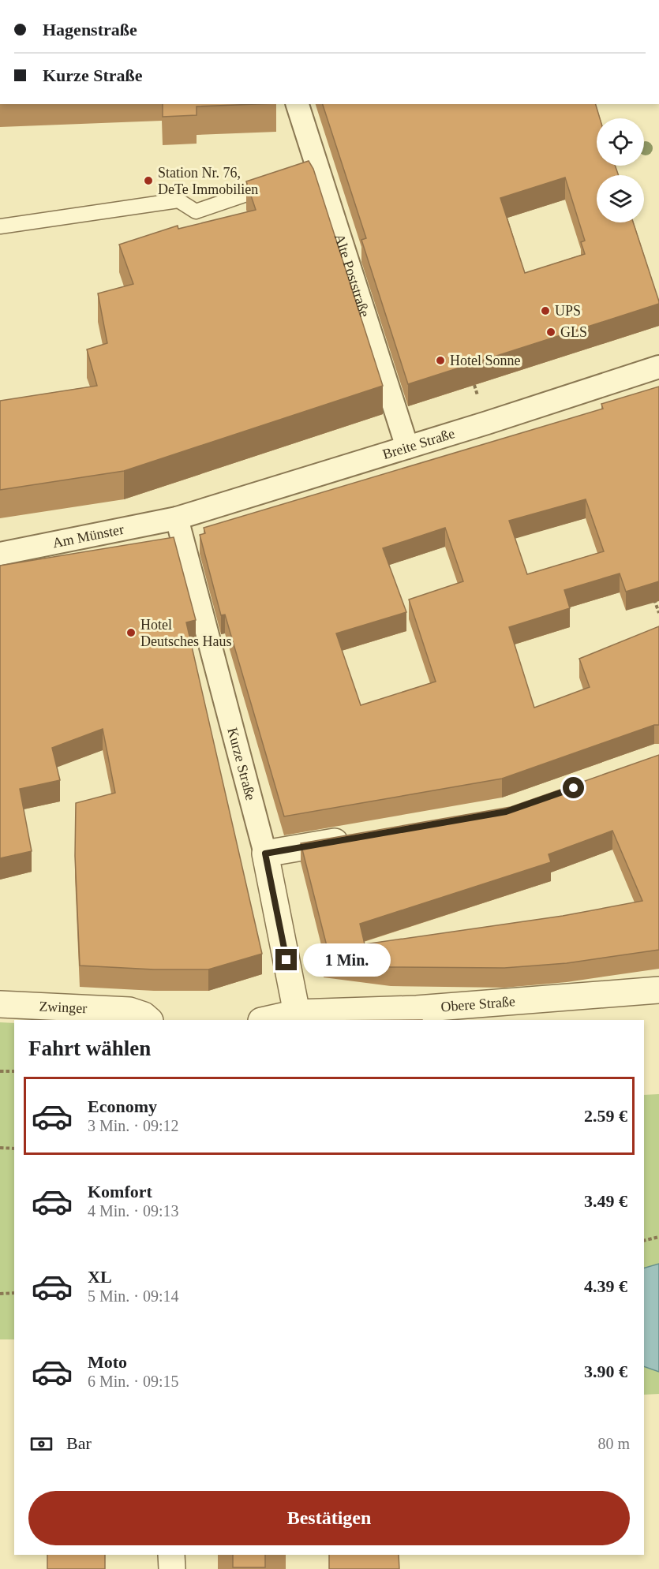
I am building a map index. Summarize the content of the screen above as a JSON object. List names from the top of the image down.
{
  "streets": {
    "street": [
      "Alte Poststraße",
      "Breite Straße",
      "Am Münster",
      "Kurze Straße",
      "Obere Straße",
      "Zwinger"
    ]
  },
  "crossings": [
    ["Alte Poststraße", "Breite Straße"],
    ["Breite Straße", "Am Münster"],
    ["Breite Straße", "Kurze Straße"],
    ["Am Münster", "Kurze Straße"],
    ["Kurze Straße", "Obere Straße"]
  ],
  "places": [
    "Station Nr. 76, DeTe Immobilien",
    "UPS",
    "GLS",
    "Hotel Sonne",
    "Hotel Deutsches Haus"
  ],
  "page": {
    "banner": ["Hagenstraße", "Kurze Straße"],
    "bubble": "1 Min.",
    "heading": "Fahrt wählen",
    "list": [
      {
        "name": "Economy",
        "note": "3 Min. · 09:12",
        "value": "2.59 €"
      },
      {
        "name": "Komfort",
        "note": "4 Min. · 09:13",
        "value": "3.49 €"
      },
      {
        "name": "XL",
        "note": "5 Min. · 09:14",
        "value": "4.39 €"
      },
      {
        "name": "Moto",
        "note": "6 Min. · 09:15",
        "value": "3.90 €"
      }
    ],
    "pay": ["Bar", "80 m"],
    "buttons": "Bestätigen"
  }
}
